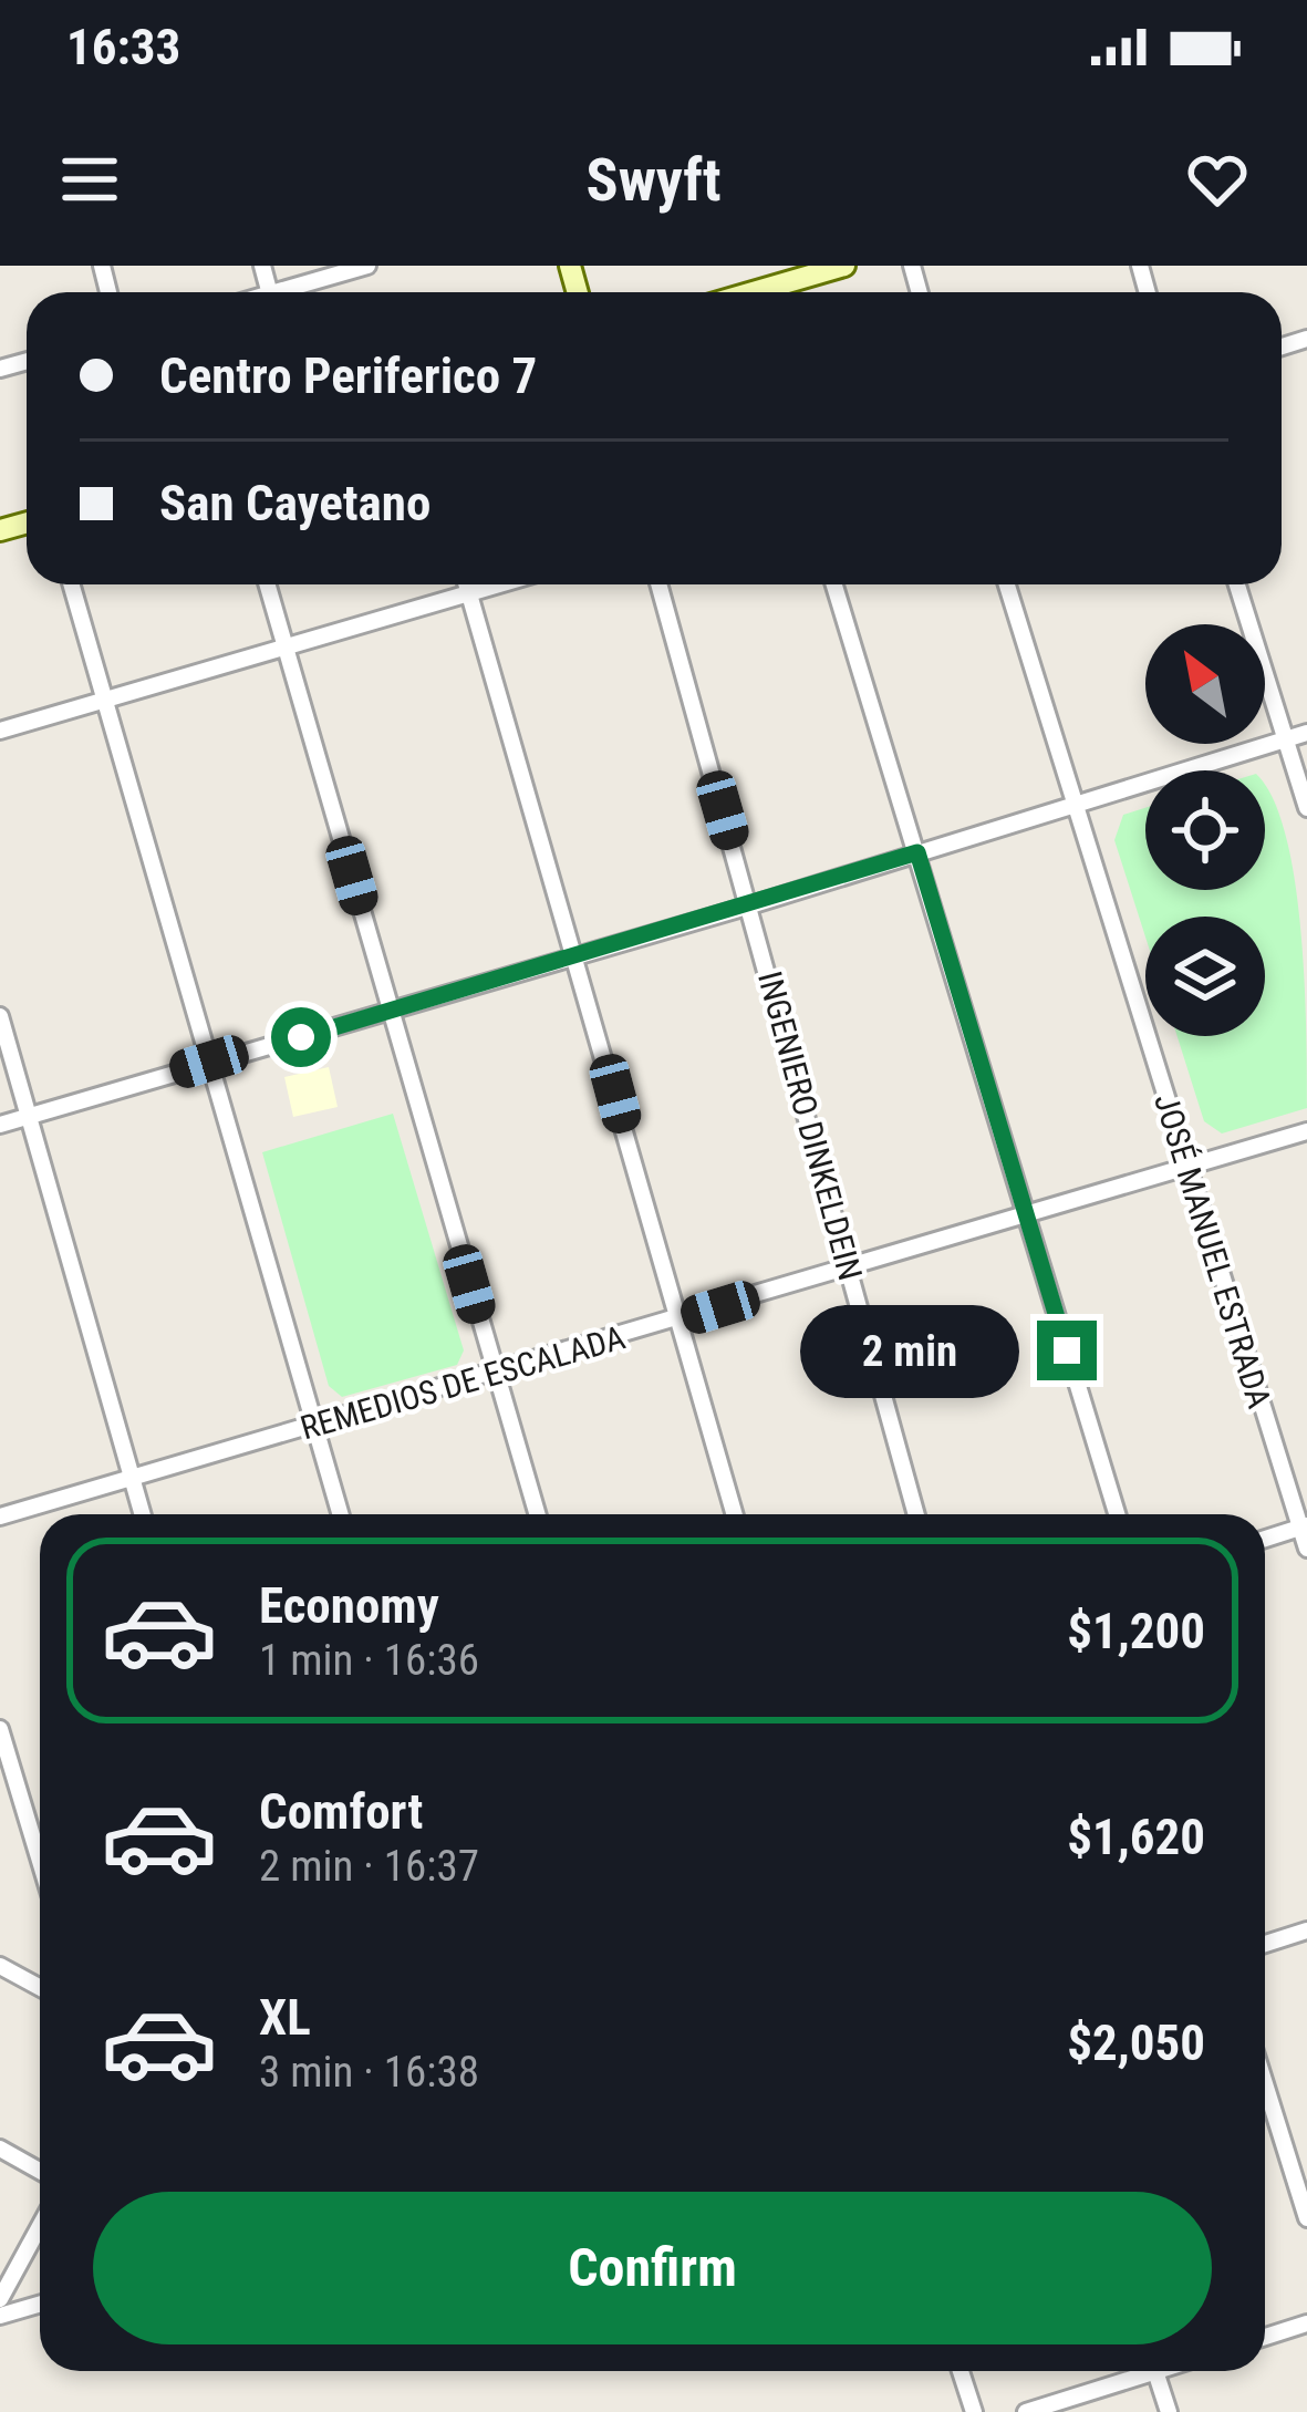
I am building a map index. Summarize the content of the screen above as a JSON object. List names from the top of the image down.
{
  "streets": {
    "street": ["INGENIERO DINKELDEIN", "JOSÉ MANUEL ESTRADA", "REMEDIOS DE ESCALADA"]
  },
  "crossings": [
    ["INGENIERO DINKELDEIN", "REMEDIOS DE ESCALADA"],
    ["JOSÉ MANUEL ESTRADA", "REMEDIOS DE ESCALADA"]
  ],
  "north": "top left",
  "page": {
    "status": "16:33",
    "header": "Swyft",
    "banner": ["Centro Periferico 7", "San Cayetano"],
    "bubble": "2 min",
    "list": [
      {
        "name": "Economy",
        "note": "1 min · 16:36",
        "value": "$1,200"
      },
      {
        "name": "Comfort",
        "note": "2 min · 16:37",
        "value": "$1,620"
      },
      {
        "name": "XL",
        "note": "3 min · 16:38",
        "value": "$2,050"
      }
    ],
    "buttons": "Confirm"
  }
}
